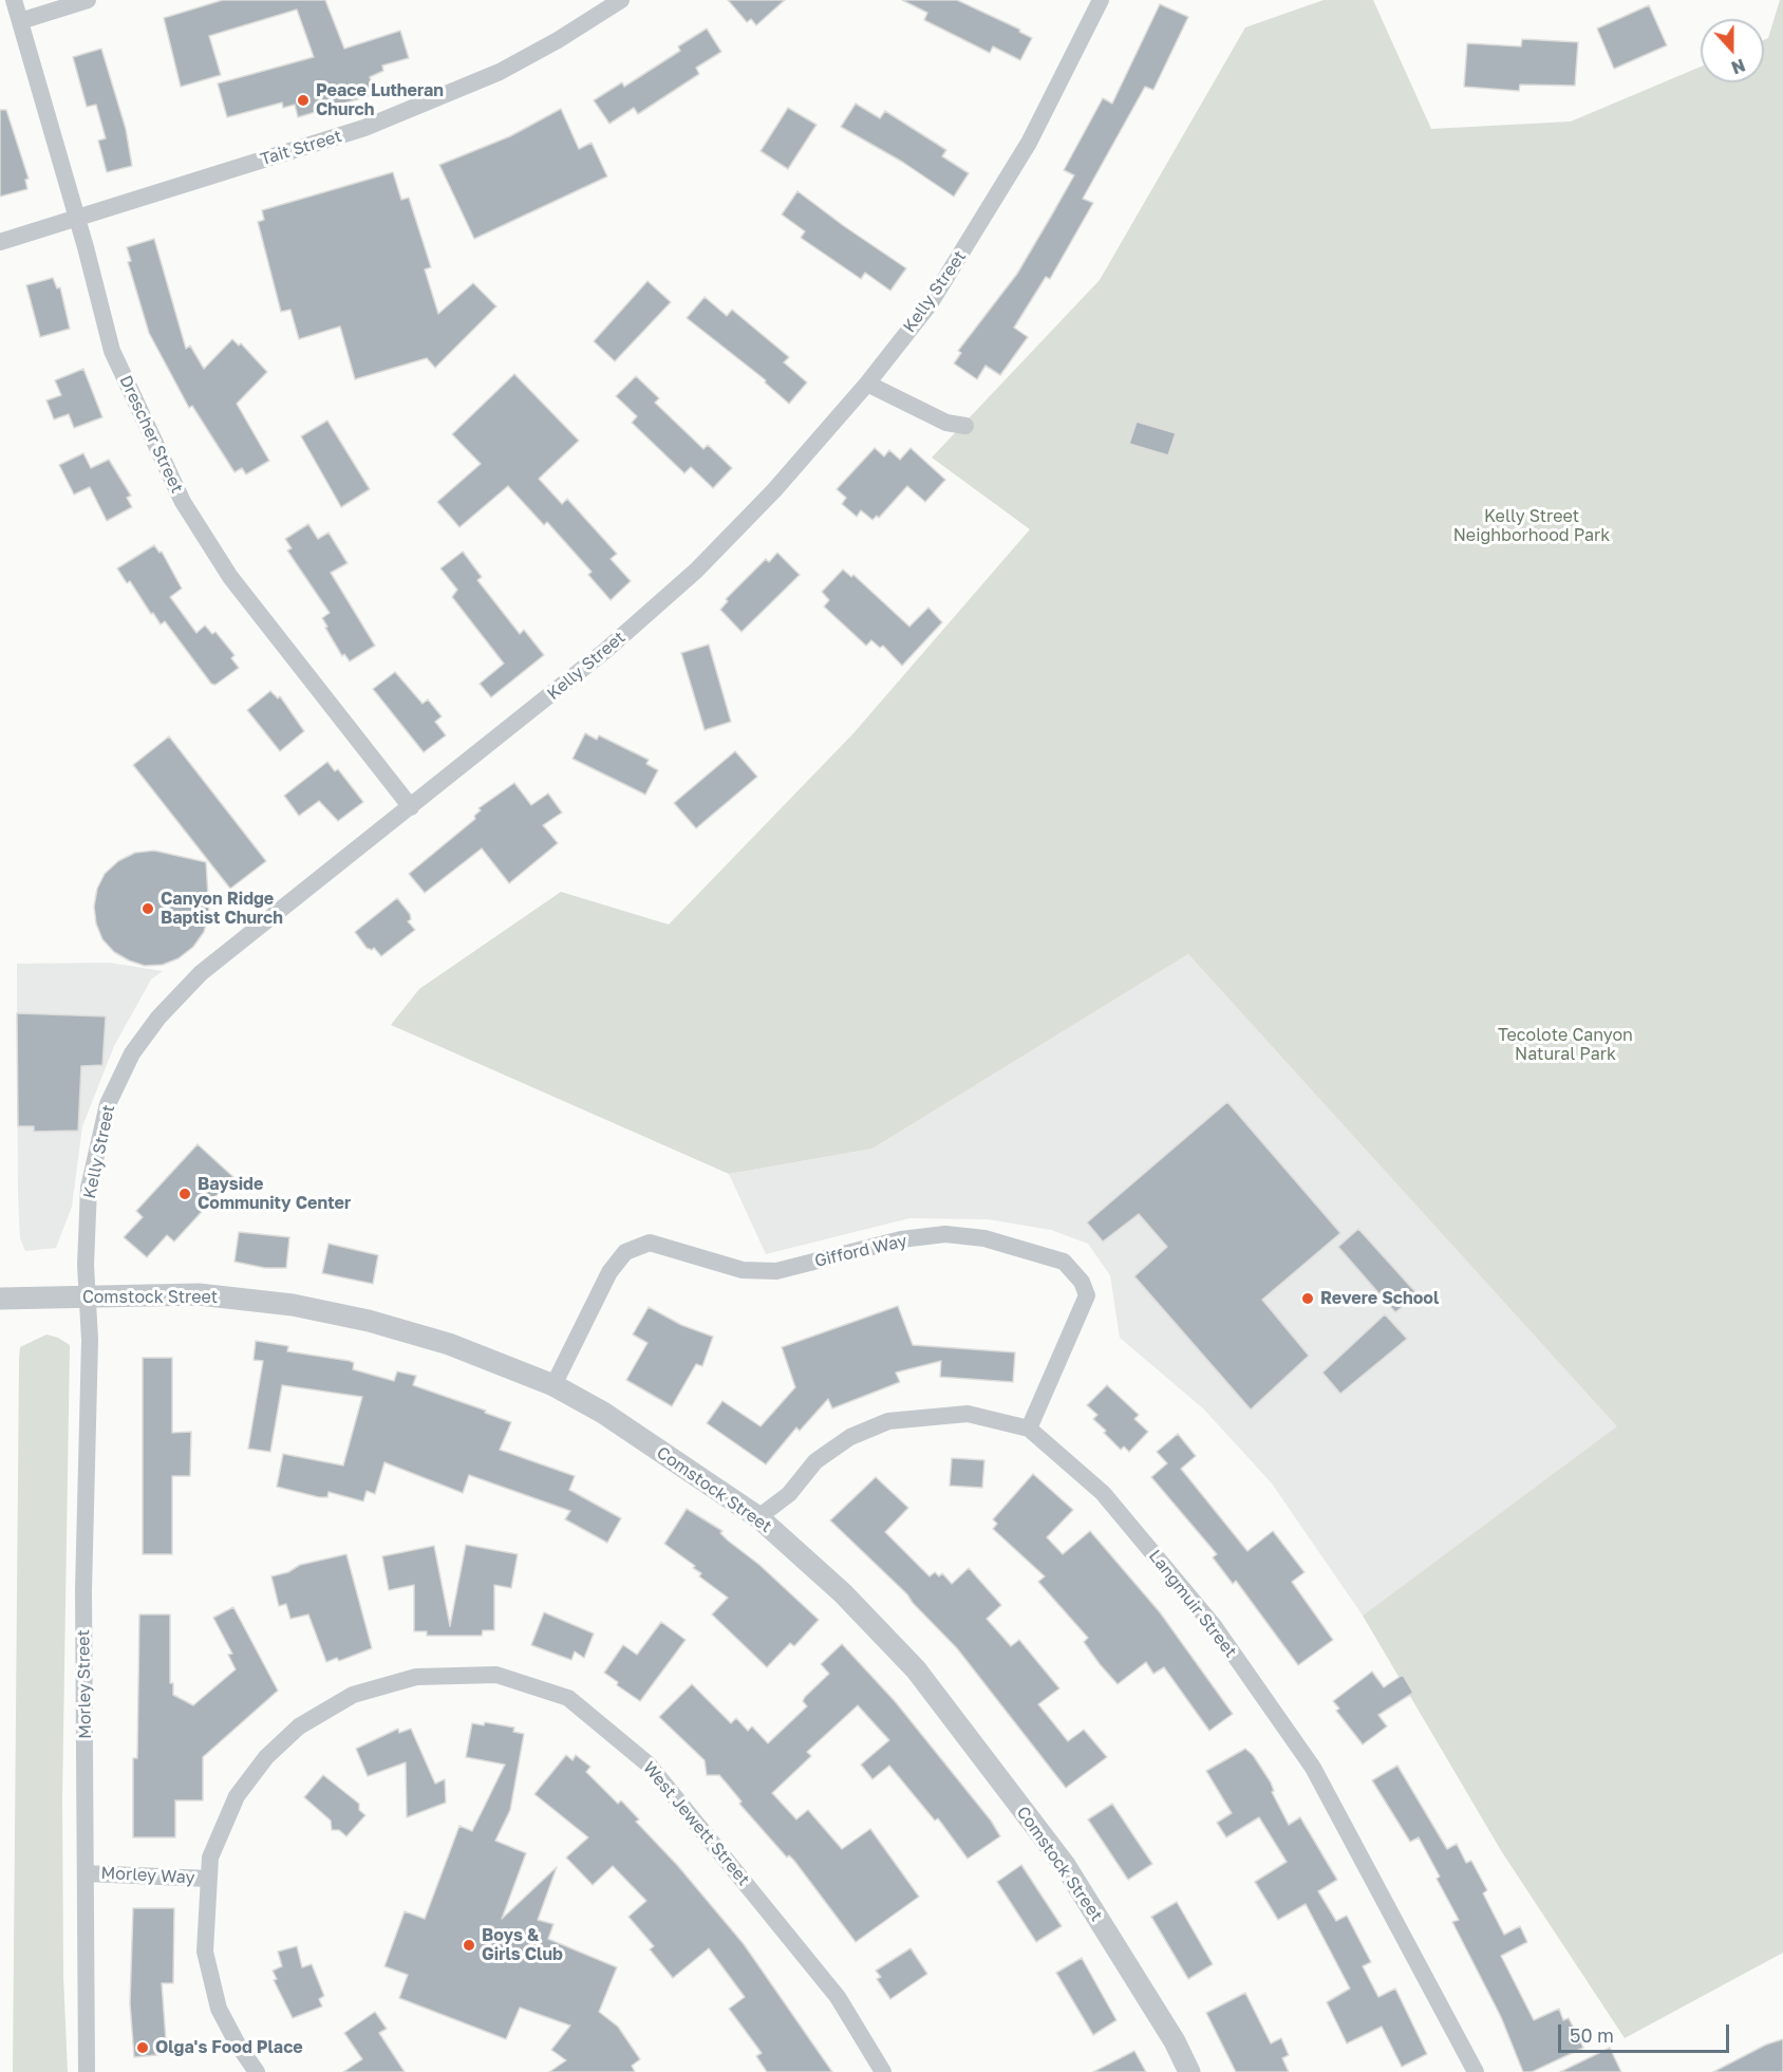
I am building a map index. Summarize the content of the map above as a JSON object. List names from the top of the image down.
{
  "streets": {
    "street": [
      "Tait Street",
      "Kelly Street",
      "Drescher Street",
      "Gifford Way",
      "Comstock Street",
      "Langmuir Street",
      "Morley Street",
      "West Jewett Street",
      "Morley Way"
    ]
  },
  "crossings": [
    ["Tait Street", "Drescher Street"],
    ["Kelly Street", "Drescher Street"],
    ["Kelly Street", "Comstock Street"],
    ["Kelly Street", "Morley Street"],
    ["Gifford Way", "Comstock Street"],
    ["Gifford Way", "Langmuir Street"],
    ["Comstock Street", "Langmuir Street"],
    ["Comstock Street", "Morley Street"],
    ["Morley Street", "Morley Way"],
    ["West Jewett Street", "Morley Way"]
  ],
  "parks": ["Kelly Street Neighborhood Park", "Tecolote Canyon Natural Park"],
  "places": [
    "Peace Lutheran Church",
    "Canyon Ridge Baptist Church",
    "Bayside Community Center",
    "Revere School",
    "Boys & Girls Club",
    "Olga's Food Place"
  ],
  "scale_bar": "50 m",
  "north": "bottom"
}
